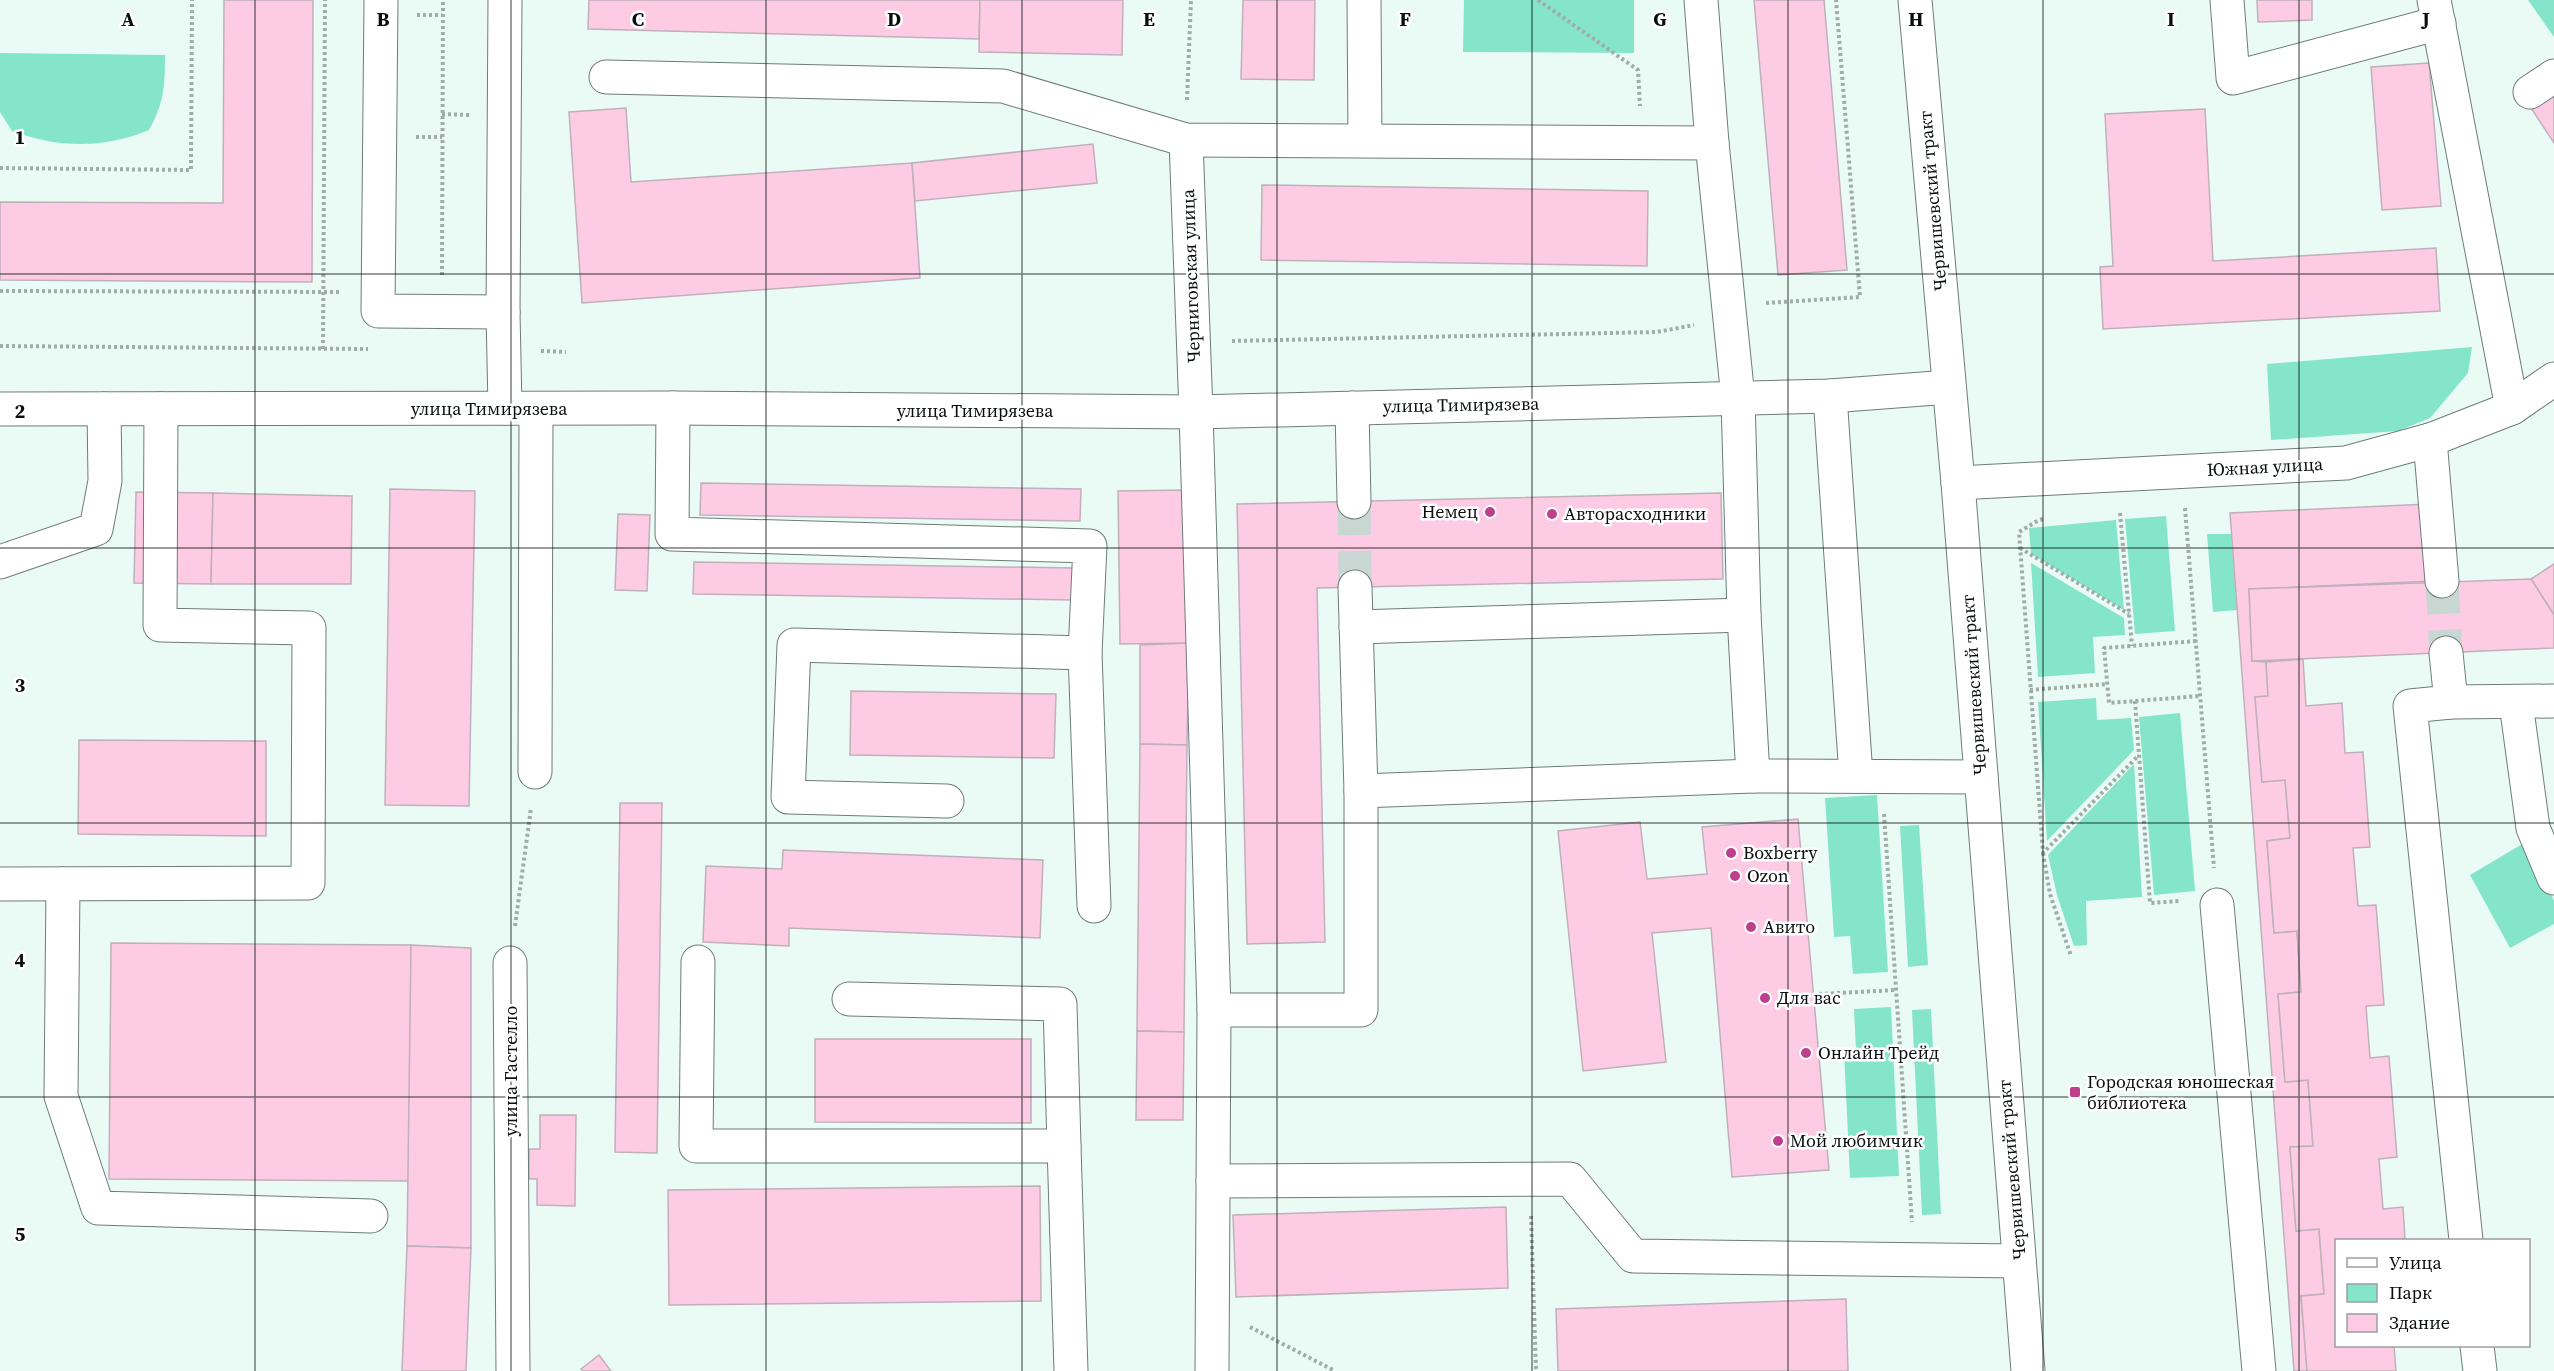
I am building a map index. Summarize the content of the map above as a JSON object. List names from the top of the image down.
{
  "streets": {
    "street": [
      "Червишевский тракт",
      "Черниговская улица",
      "улица Тимирязева",
      "Южная улица",
      "улица Гастелло"
    ]
  },
  "crossings": [
    ["Червишевский тракт", "улица Тимирязева"],
    ["Червишевский тракт", "Южная улица"],
    ["Черниговская улица", "улица Тимирязева"]
  ],
  "places": {
    "other": [
      "Немец",
      "Авторасходники",
      "Boxberry",
      "Ozon",
      "Авито",
      "Для вас",
      "Онлайн Трейд",
      "Мой любимчик"
    ],
    "transit": ["Городская юношеская библиотека"]
  },
  "legend": ["Улица", "Парк", "Здание"],
  "grid": {
    "columns": [
      "A",
      "B",
      "C",
      "D",
      "E",
      "F",
      "G",
      "H",
      "I",
      "J"
    ],
    "rows": [
      "1",
      "2",
      "3",
      "4",
      "5"
    ]
  }
}
